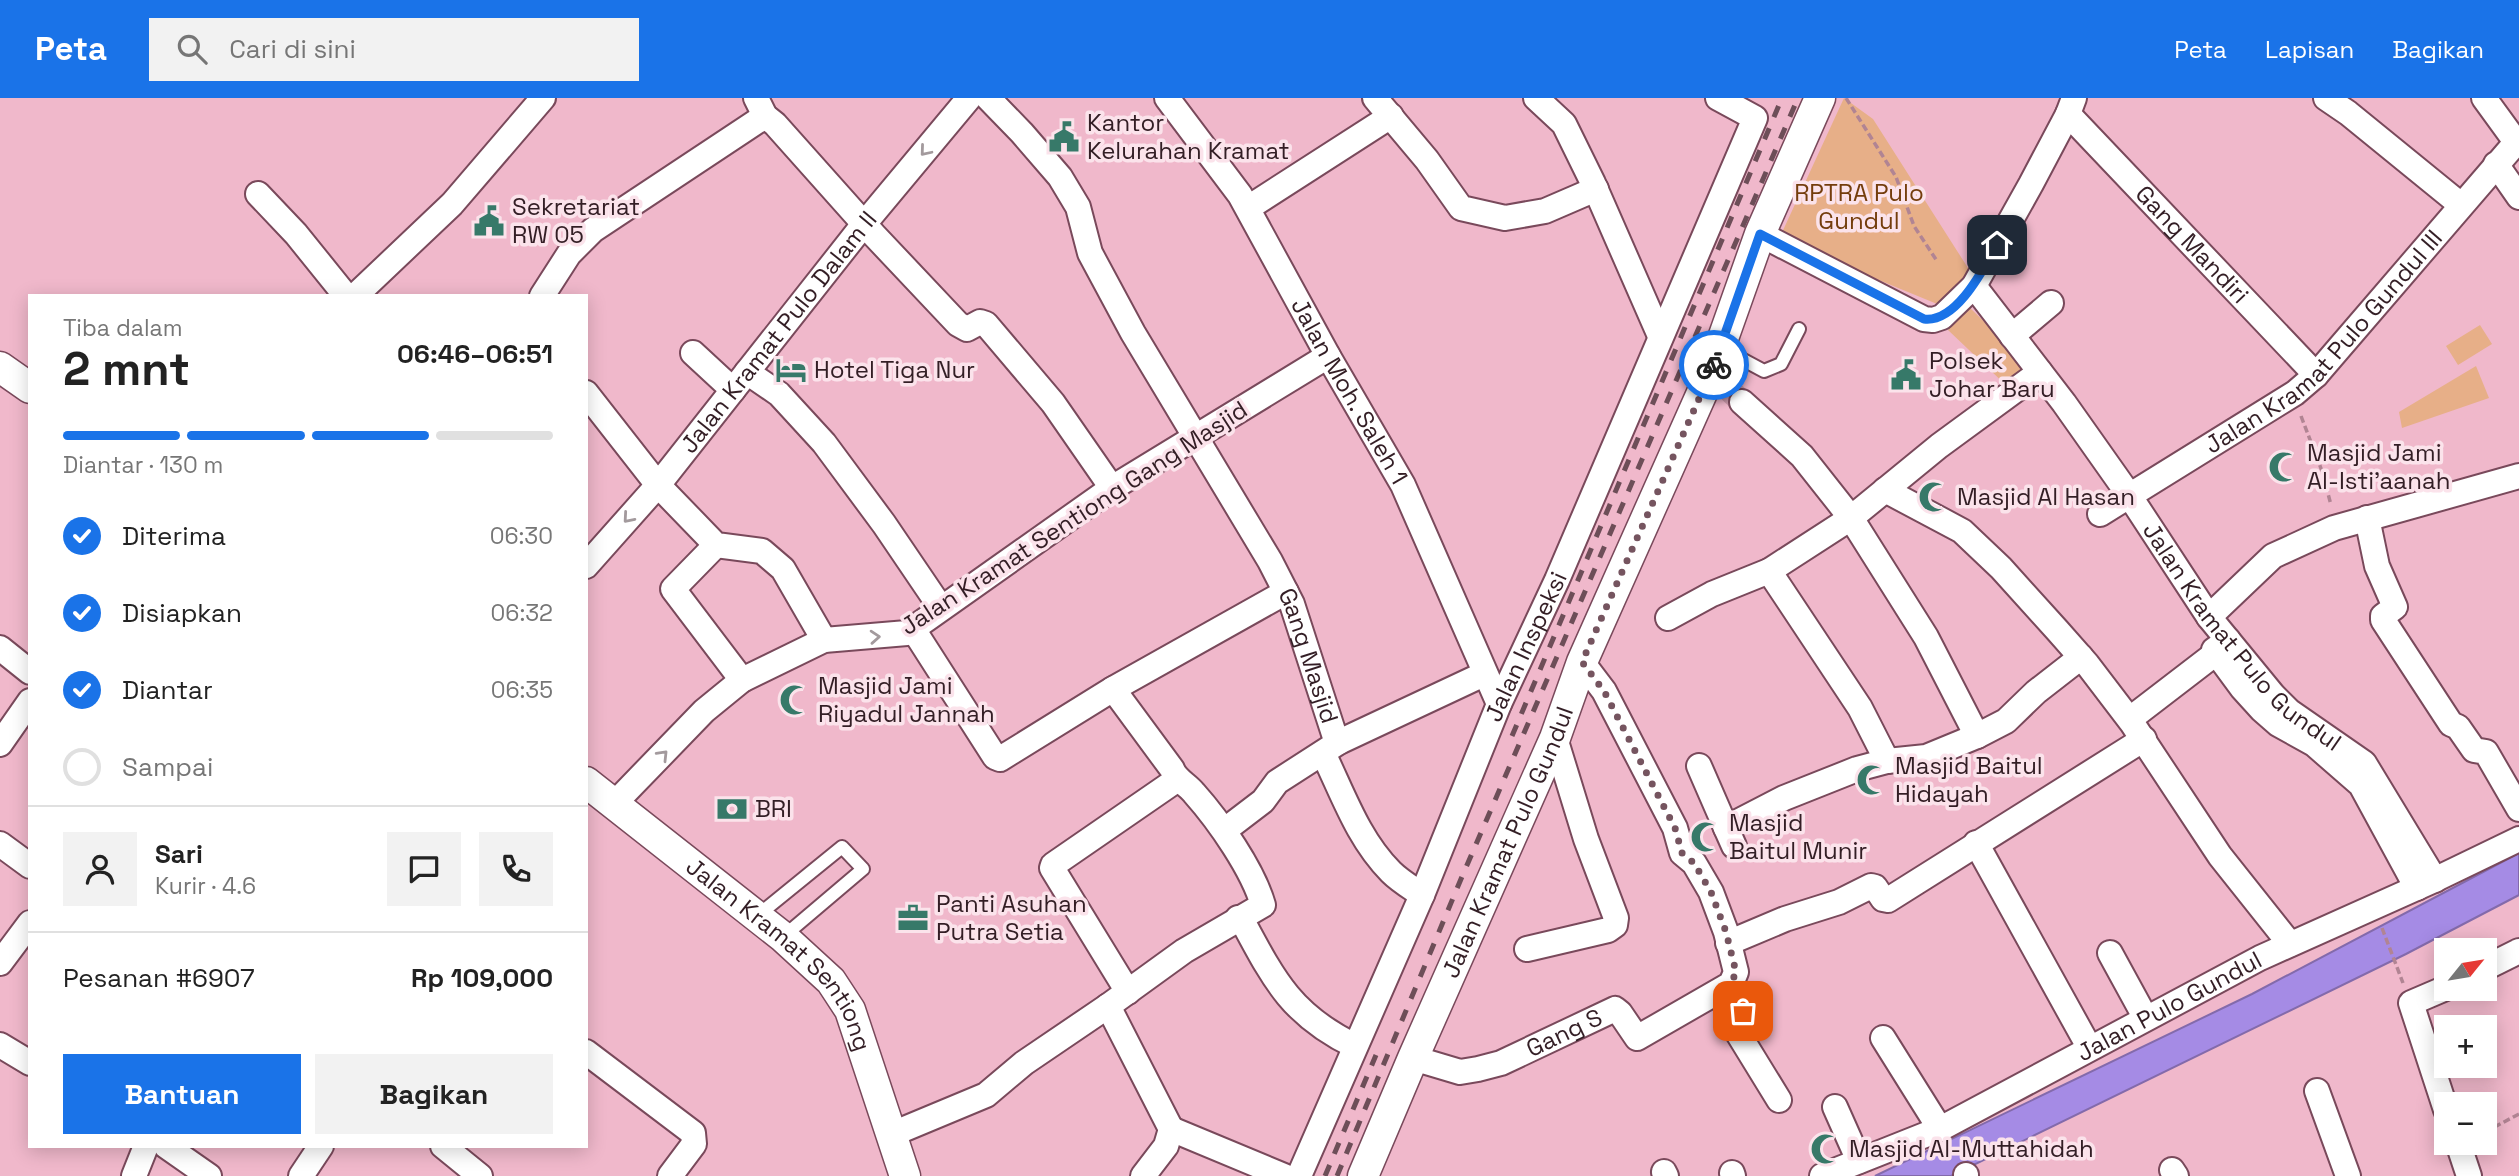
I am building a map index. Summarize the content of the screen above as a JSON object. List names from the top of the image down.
{
  "streets": {
    "street": [
      "Gang Mandiri",
      "Jalan Kramat Pulo Dalam II",
      "Jalan Kramat Pulo Gundul III",
      "Jalan Moh. Saleh 1",
      "Jalan Kramat Sentiong Gang Masjid",
      "Jalan Kramat Pulo Gundul",
      "Jalan Inspeksi",
      "Gang Masjid",
      "Jalan Kramat Sentiong",
      "Jalan Pulo Gundul",
      "Gang S"
    ]
  },
  "crossings": [
    ["Gang Mandiri", "Jalan Kramat Pulo Gundul III"],
    ["Jalan Kramat Pulo Gundul III", "Jalan Kramat Pulo Gundul"],
    ["Jalan Moh. Saleh 1", "Jalan Kramat Sentiong Gang Masjid"],
    ["Jalan Moh. Saleh 1", "Jalan Inspeksi"],
    ["Jalan Moh. Saleh 1", "Gang Masjid"],
    ["Jalan Kramat Sentiong Gang Masjid", "Gang Masjid"],
    ["Jalan Kramat Sentiong Gang Masjid", "Jalan Kramat Sentiong"],
    ["Jalan Kramat Pulo Gundul", "Jalan Pulo Gundul"],
    ["Jalan Kramat Pulo Gundul", "Gang S"]
  ],
  "one_way": ["Jalan Kramat Pulo Dalam II"],
  "parks": ["RPTRA Pulo Gundul"],
  "places": {
    "public building": ["Kantor Kelurahan Kramat", "Sekretariat RW 05", "Polsek Johar Baru"],
    "hotel": ["Hotel Tiga Nur"],
    "mosque": [
      "Masjid Jami Al-Isti'aanah",
      "Masjid Al Hasan",
      "Masjid Jami Riyadul Jannah",
      "Masjid Baitul Hidayah",
      "Masjid Baitul Munir",
      "Masjid Al-Muttahidah"
    ],
    "bank": ["BRI"],
    "office": ["Panti Asuhan Putra Setia"]
  },
  "north": "top right",
  "page": {
    "header": "Peta",
    "search": "Cari di sini",
    "nav": ["Peta", "Lapisan", "Bagikan"],
    "heading": ["2 mnt", "Tiba dalam", "06:46–06:51"],
    "panel": [
      "Sari",
      "Kurir · 4.6",
      "Pesanan #6907",
      "Rp 109,000"
    ],
    "bar": "Diantar · 130 m",
    "list": [
      ["Diterima", "06:30"],
      ["Disiapkan", "06:32"],
      ["Diantar", "06:35"],
      "Sampai"
    ],
    "map_buttons": ["+", "−"],
    "buttons": ["Bantuan", "Bagikan"]
  }
}
